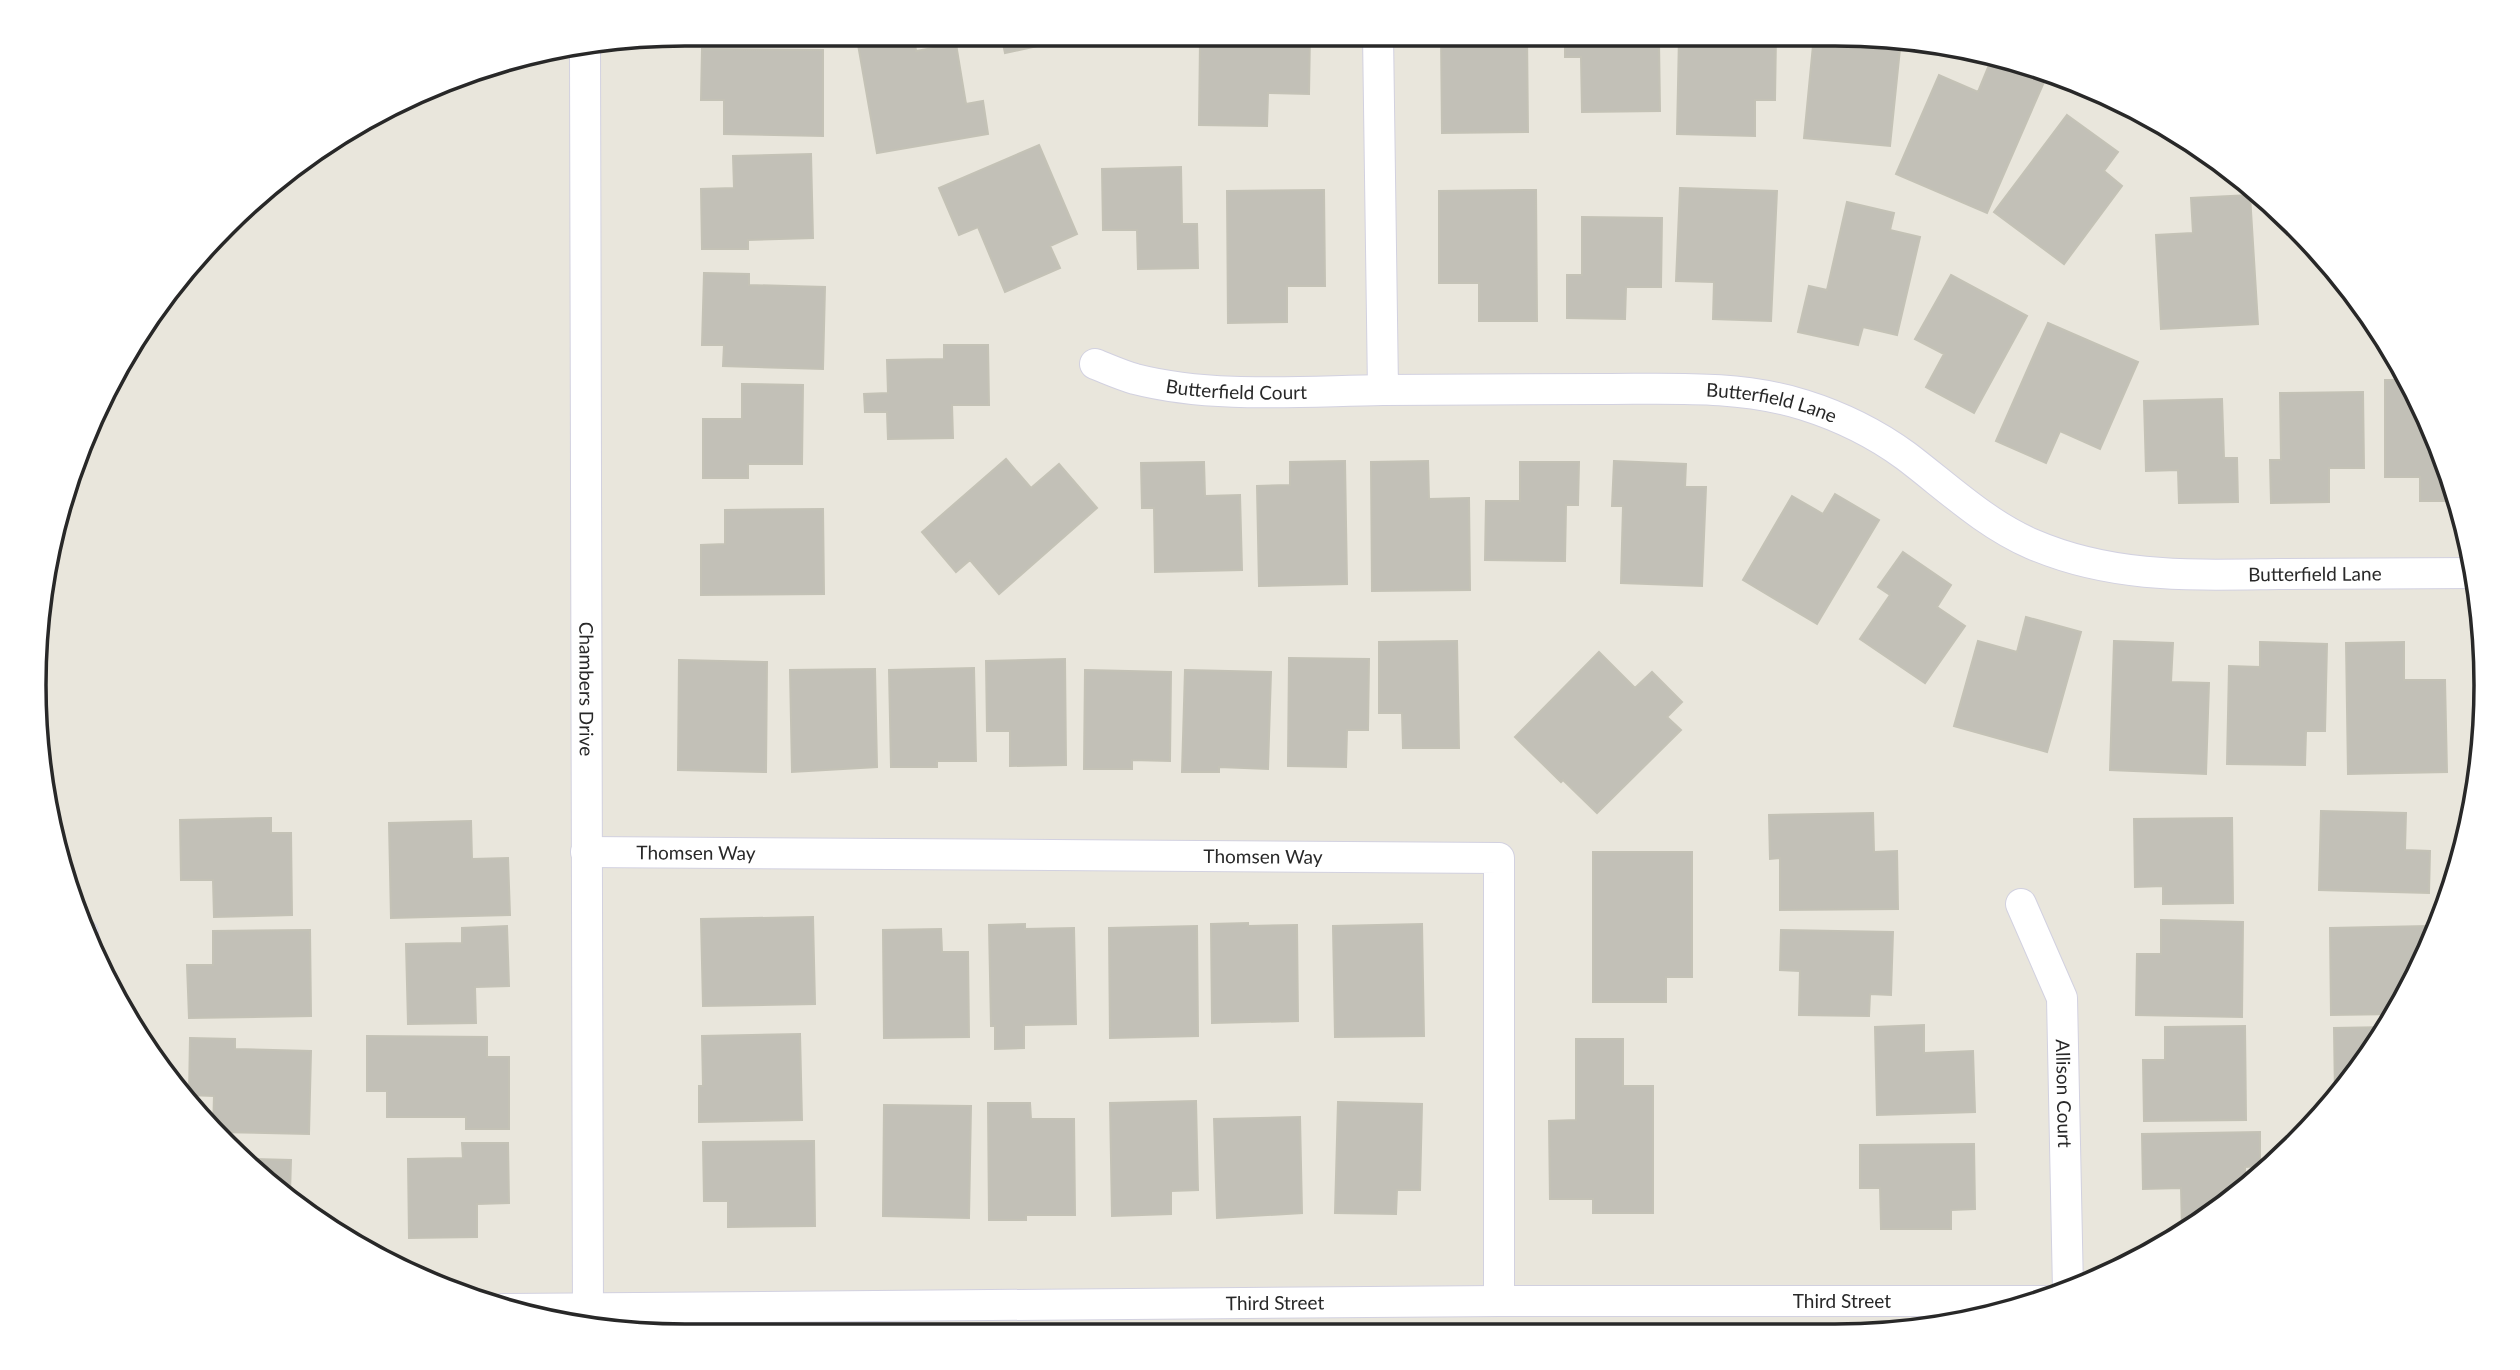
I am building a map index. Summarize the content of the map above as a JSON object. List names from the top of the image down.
{
  "streets": {
    "street": [
      "Butterfield Court",
      "Butterfield Lane",
      "Chambers Drive",
      "Thomsen Way",
      "Allison Court",
      "Third Street"
    ]
  },
  "crossings": [
    ["Butterfield Court", "Butterfield Lane"],
    ["Chambers Drive", "Thomsen Way"],
    ["Thomsen Way", "Third Street"]
  ]
}
